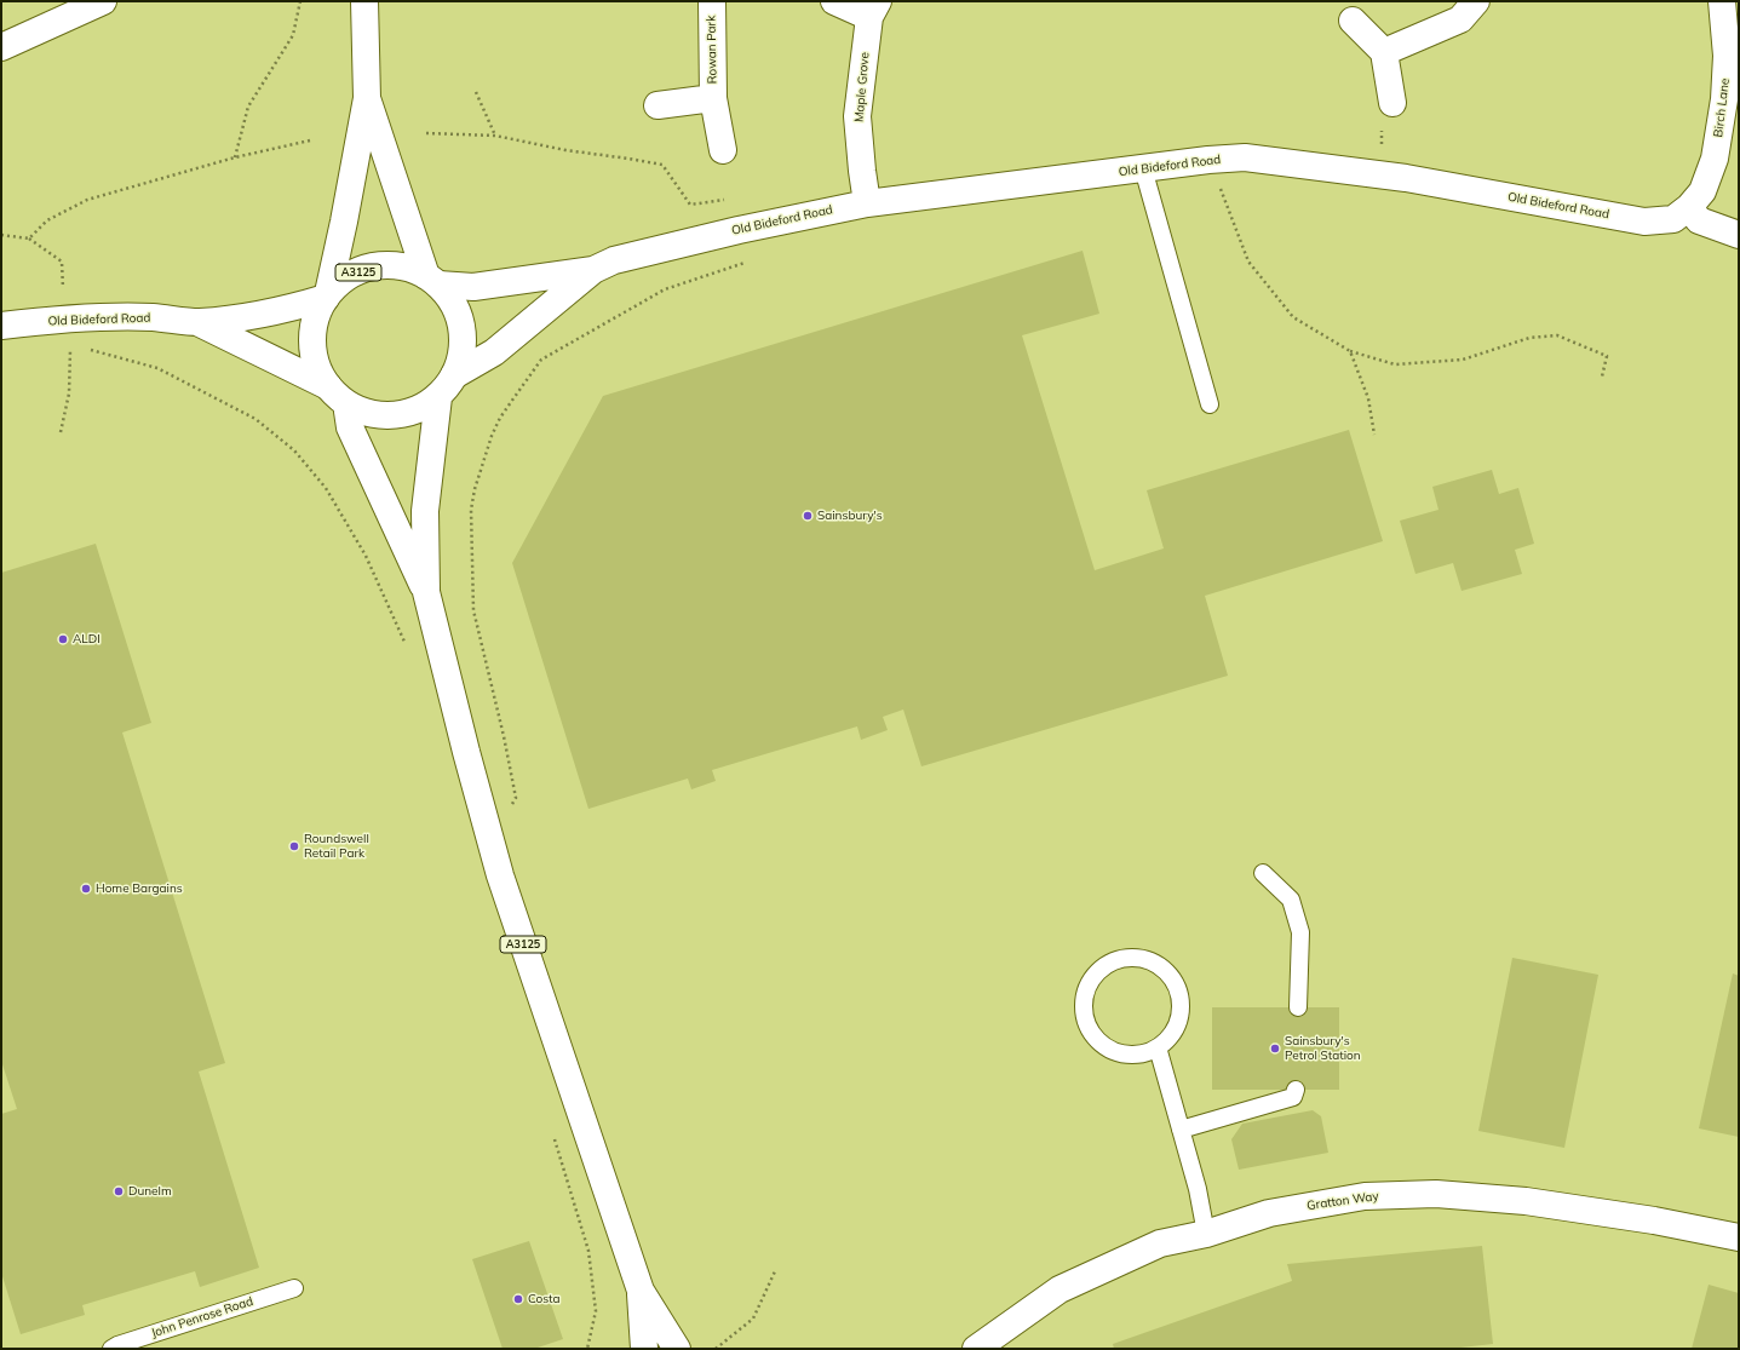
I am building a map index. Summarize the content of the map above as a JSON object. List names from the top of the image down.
{
  "streets": {
    "street": [
      "Rowan Park",
      "Maple Grove",
      "Birch Lane",
      "Old Bideford Road",
      "A3125",
      "Gratton Way"
    ],
    "lane": ["John Penrose Road"]
  },
  "crossings": [
    ["Maple Grove", "Old Bideford Road"],
    ["Birch Lane", "Old Bideford Road"],
    ["Old Bideford Road", "A3125"]
  ],
  "places": [
    "Sainsbury's",
    "ALDI",
    "Roundswell Retail Park",
    "Home Bargains",
    "Sainsbury's Petrol Station",
    "Dunelm",
    "Costa"
  ]
}
